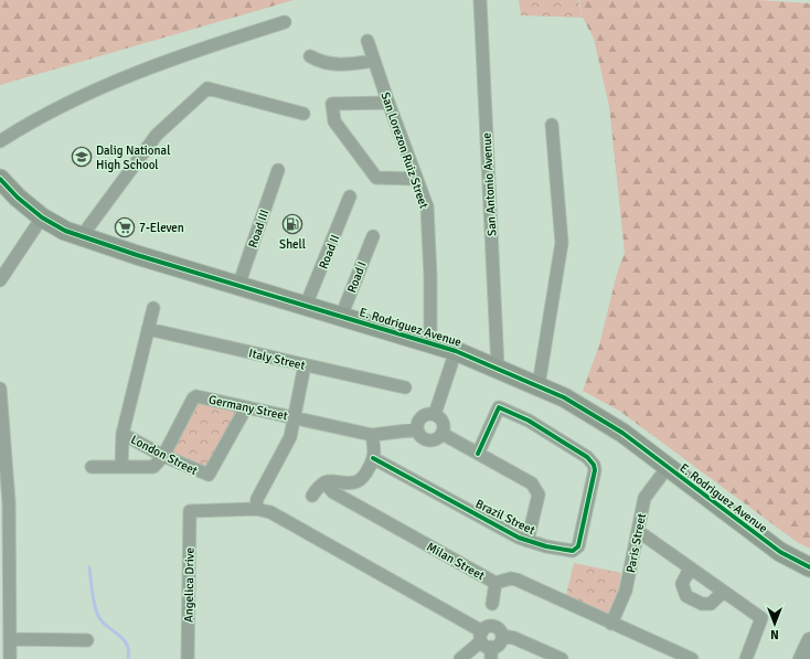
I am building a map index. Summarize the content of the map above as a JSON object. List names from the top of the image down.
{
  "streets": {
    "main road": ["E. Rodriguez Avenue"],
    "street": [
      "San Lorezon Ruiz Street",
      "San Antonio Avenue",
      "Road III",
      "Road II",
      "Road I",
      "Italy Street",
      "Germany Street",
      "London Street",
      "Brazil Street",
      "Paris Street",
      "Milan Street",
      "Angelica Drive"
    ]
  },
  "crossings": [
    ["San Lorezon Ruiz Street", "E. Rodriguez Avenue"],
    ["San Antonio Avenue", "E. Rodriguez Avenue"],
    ["Road III", "E. Rodriguez Avenue"],
    ["Road II", "E. Rodriguez Avenue"],
    ["Road I", "E. Rodriguez Avenue"],
    ["E. Rodriguez Avenue", "Paris Street"],
    ["Germany Street", "London Street"],
    ["Paris Street", "Milan Street"]
  ],
  "places": {
    "school or university": ["Dalig National High School"],
    "fuel station": ["Shell"],
    "supermarket": ["7-Eleven"]
  },
  "north": "bottom"
}
